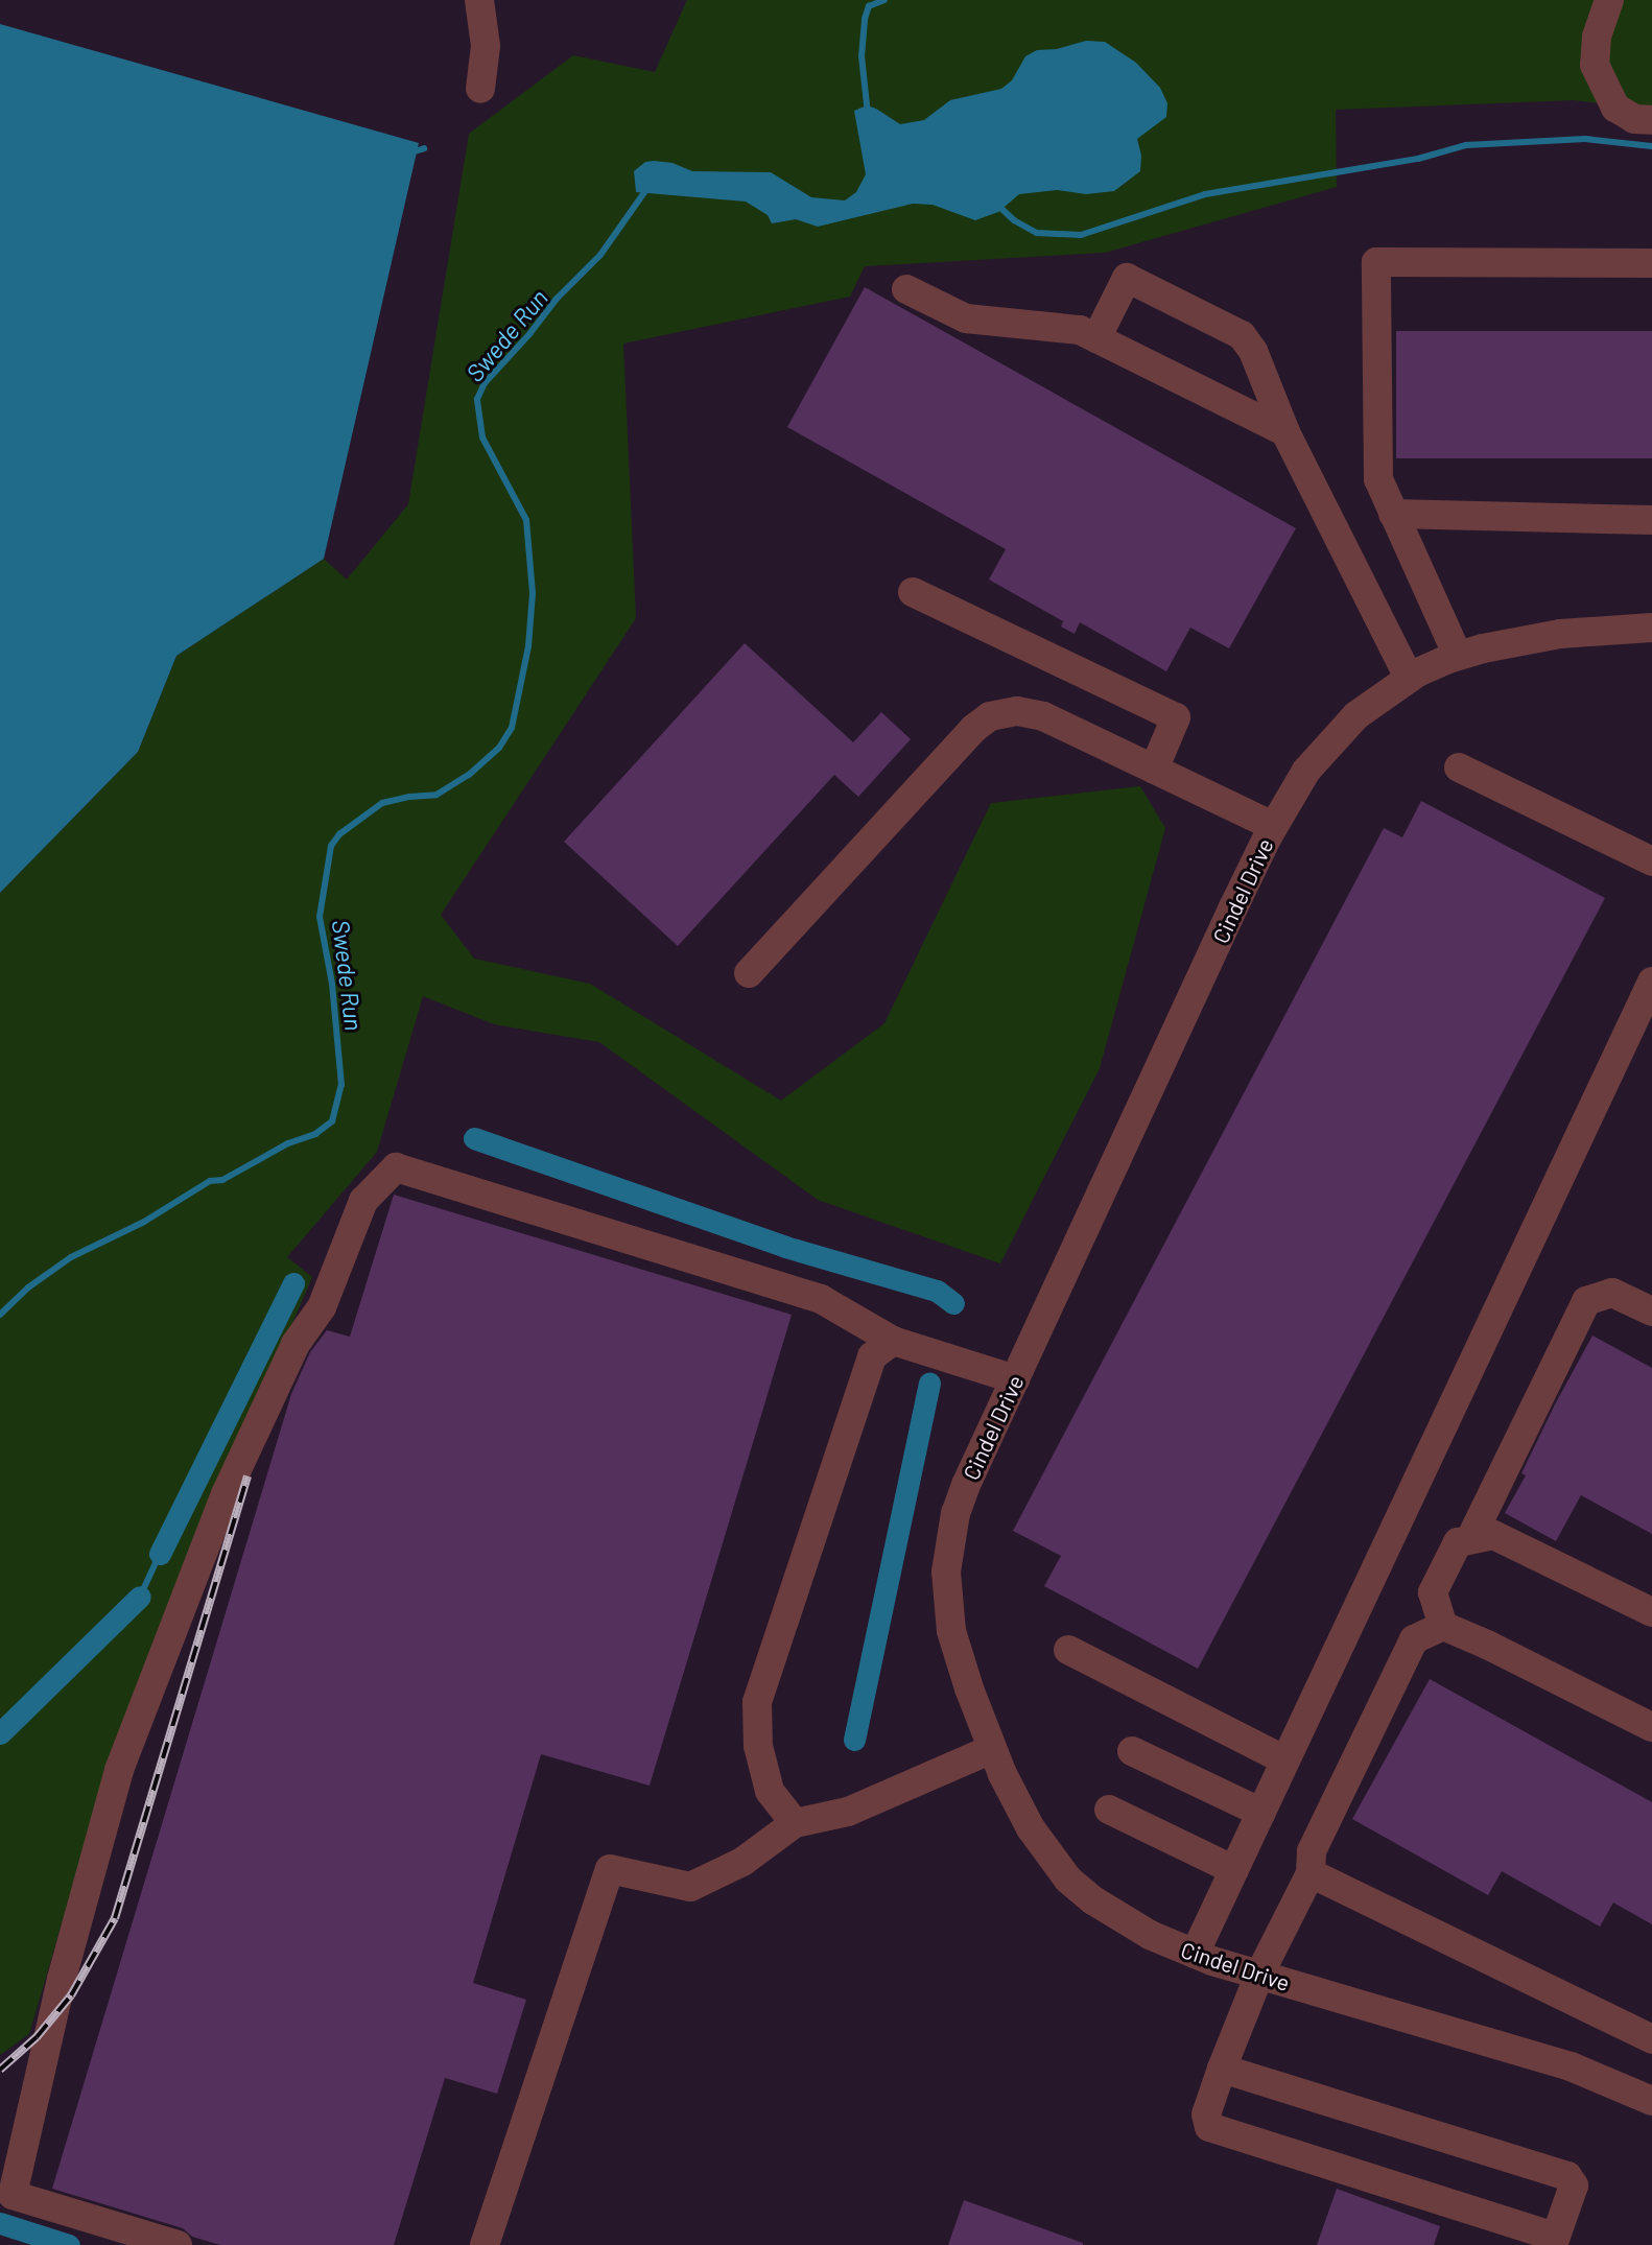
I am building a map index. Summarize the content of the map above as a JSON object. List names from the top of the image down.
{
  "streets": {
    "street": ["Cindel Drive"]
  },
  "water": ["Swede Run"]
}
